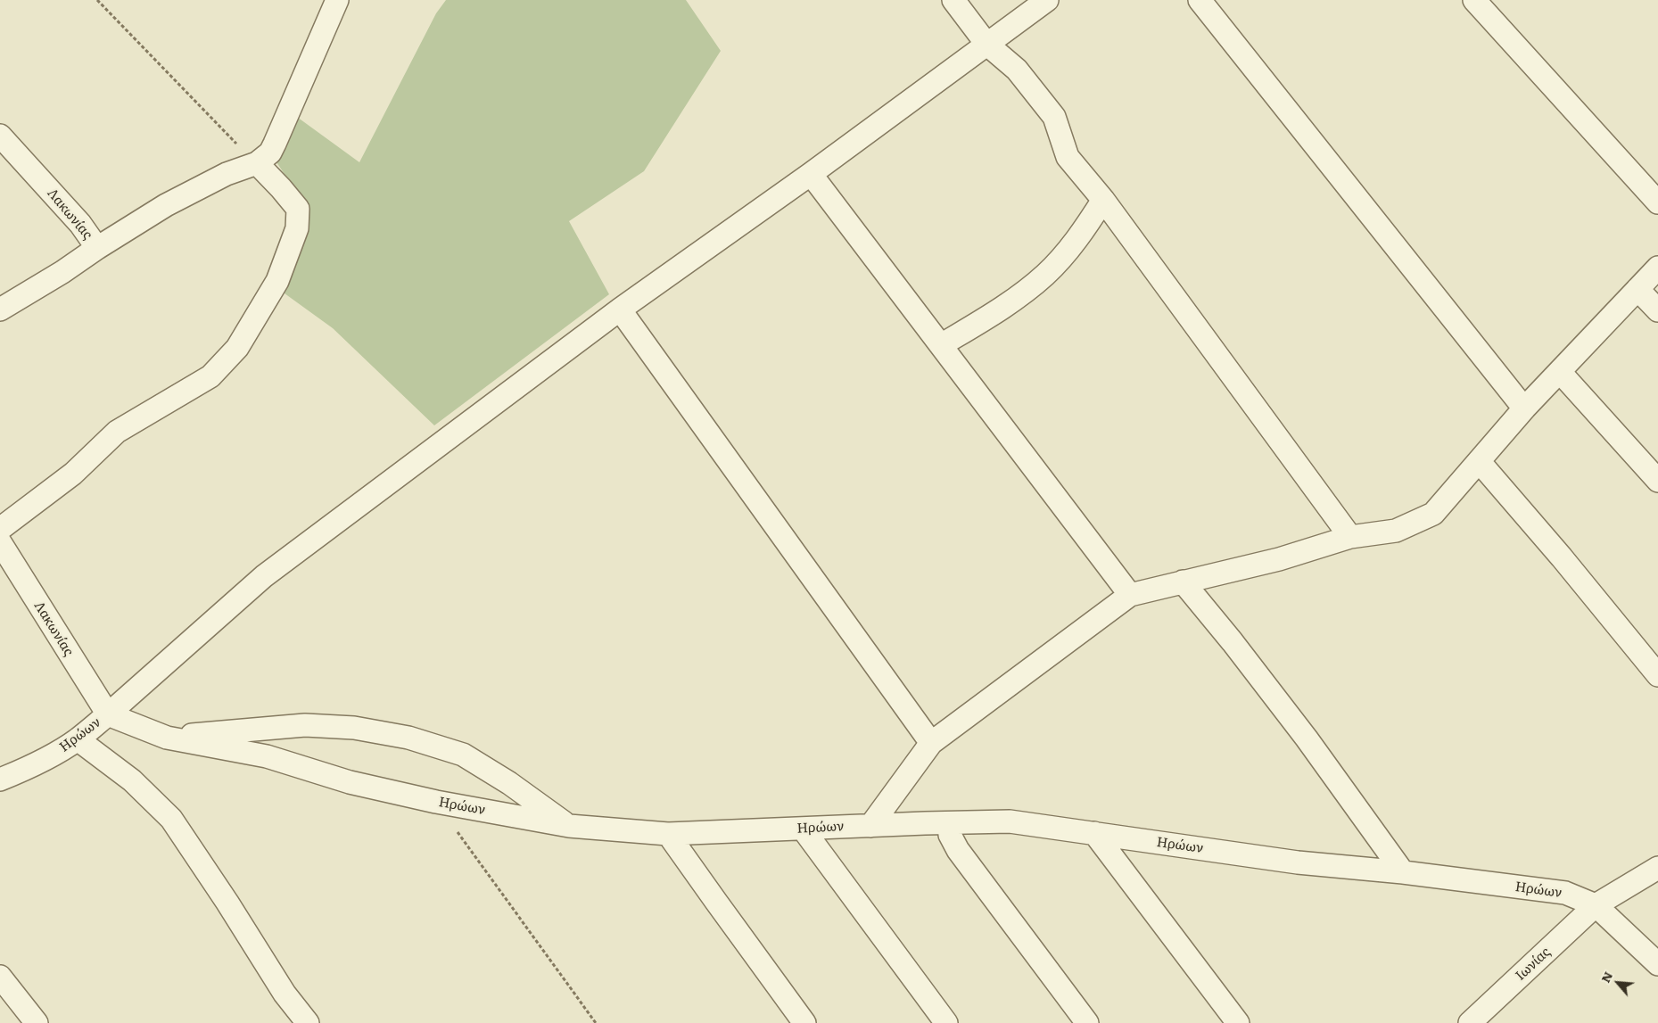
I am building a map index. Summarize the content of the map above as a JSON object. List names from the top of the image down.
{
  "streets": {
    "street": ["Λακωνίας", "Ηρώων", "Ιωνίας"]
  },
  "crossings": [
    ["Λακωνίας", "Ηρώων"],
    ["Ηρώων", "Ιωνίας"]
  ],
  "north": "top left"
}
